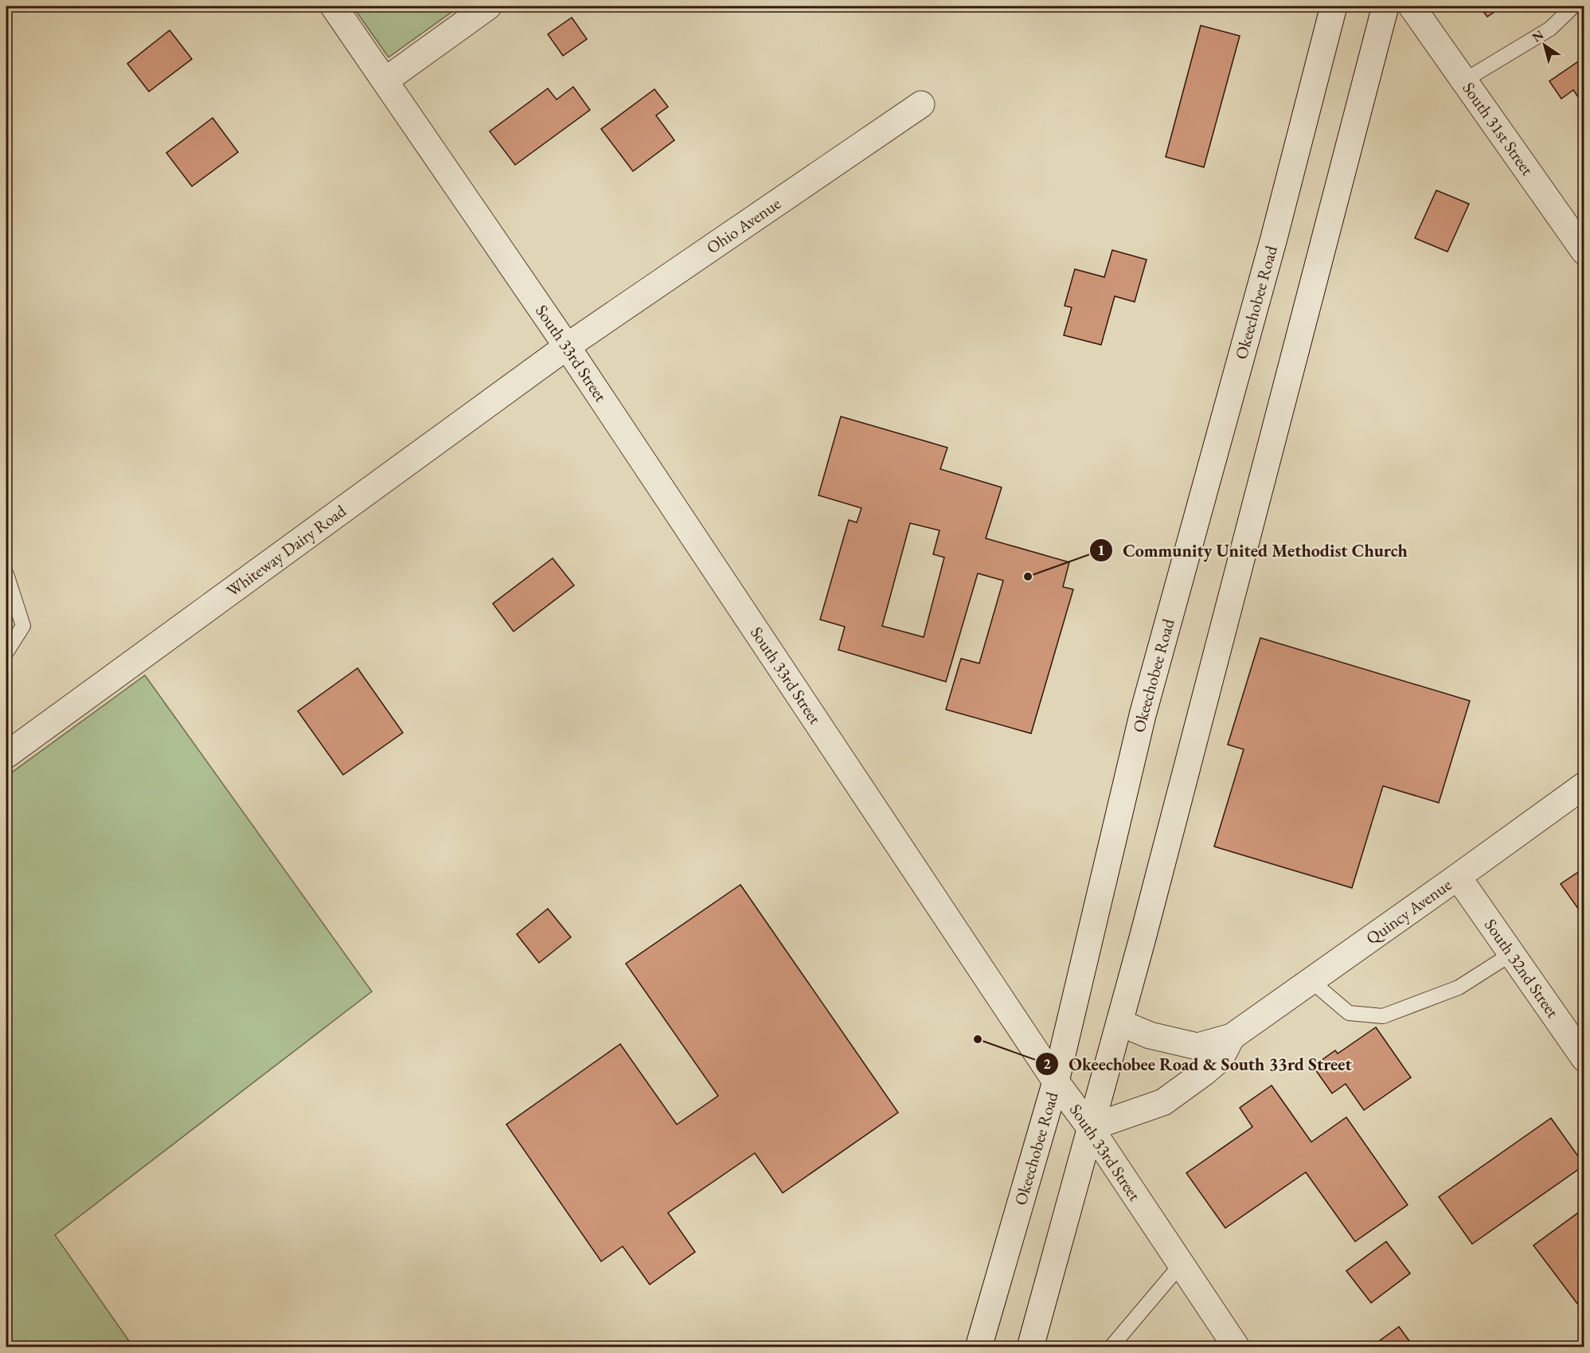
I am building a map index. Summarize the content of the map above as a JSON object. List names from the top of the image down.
{
  "streets": {
    "street": [
      "South 31st Street",
      "Ohio Avenue",
      "Okeechobee Road",
      "South 33rd Street",
      "Whiteway Dairy Road",
      "Quincy Avenue",
      "South 32nd Street"
    ]
  },
  "crossings": [
    ["Ohio Avenue", "South 33rd Street"],
    ["Ohio Avenue", "Whiteway Dairy Road"],
    ["Okeechobee Road", "South 33rd Street"],
    ["South 33rd Street", "Whiteway Dairy Road"],
    ["South 33rd Street", "Quincy Avenue"],
    ["Quincy Avenue", "South 32nd Street"]
  ],
  "places": ["Community United Methodist Church", "Okeechobee Road & South 33rd Street"],
  "north": "top left"
}
